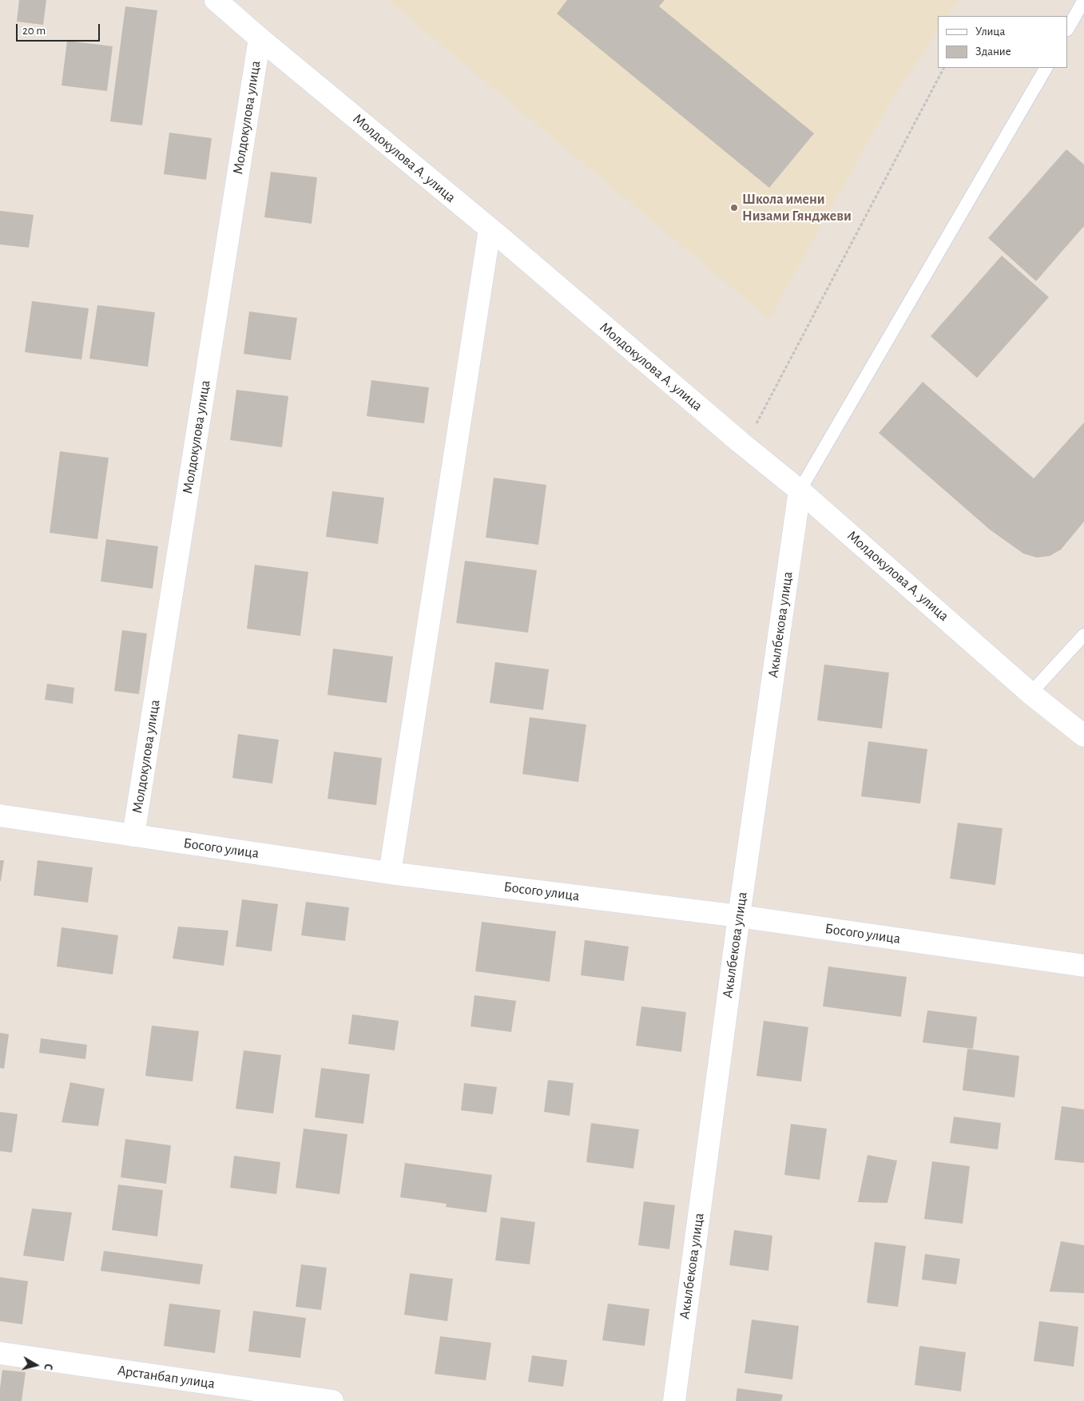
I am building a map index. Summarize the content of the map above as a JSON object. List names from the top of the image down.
{
  "streets": {
    "street": [
      "Молдокулова улица",
      "Молдокулова А. улица",
      "Акылбекова улица",
      "Босого улица",
      "Арстанбап улица"
    ]
  },
  "crossings": [
    ["Молдокулова улица", "Молдокулова А. улица"],
    ["Молдокулова улица", "Босого улица"],
    ["Молдокулова А. улица", "Акылбекова улица"],
    ["Акылбекова улица", "Босого улица"]
  ],
  "places": ["Школа имени Низами Гянджеви"],
  "legend": ["Улица", "Здание"],
  "scale_bar": "20 m",
  "north": "right"
}
